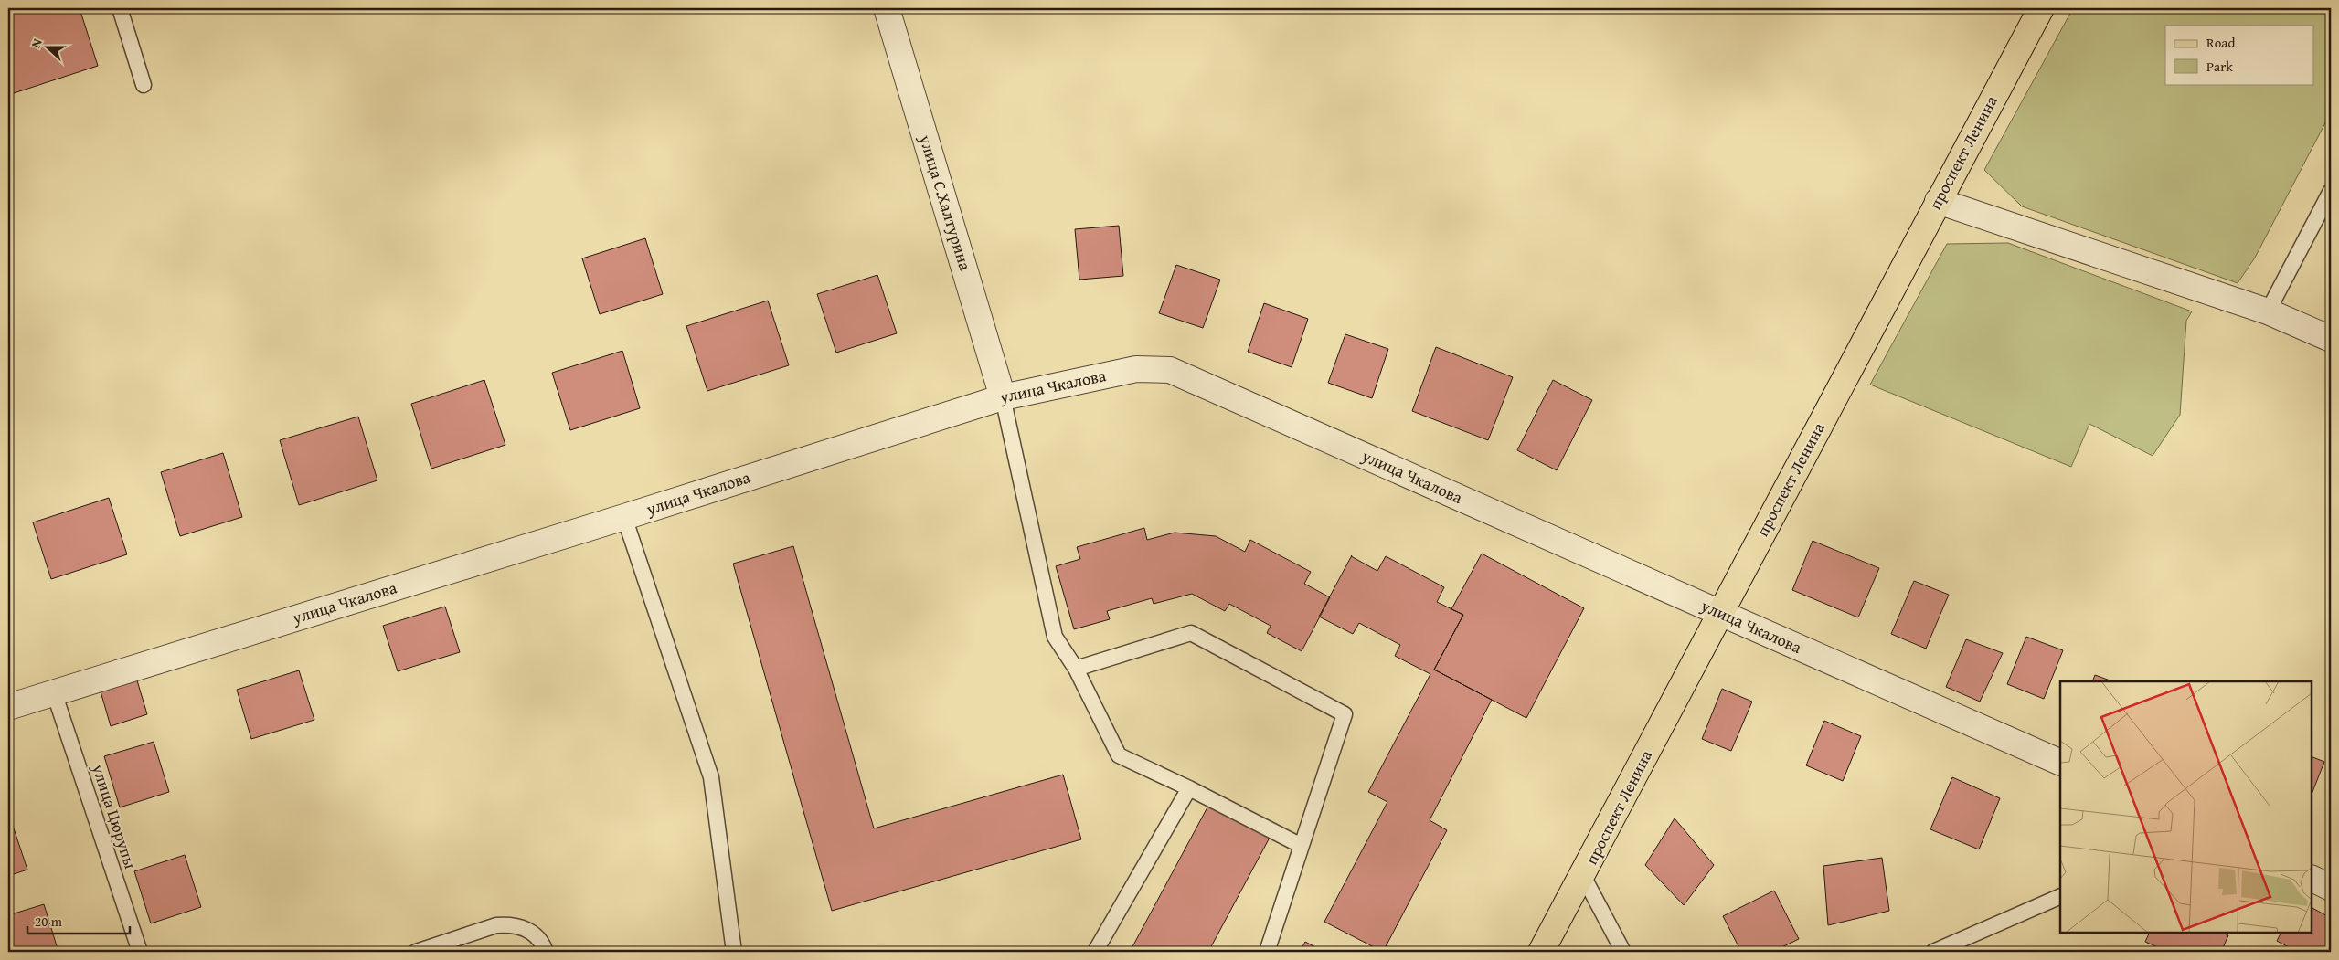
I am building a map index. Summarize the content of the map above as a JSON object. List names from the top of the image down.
{
  "streets": {
    "main road": ["проспект Ленина"],
    "street": ["улица С.Халтурина", "улица Чкалова"],
    "lane": ["улица Цюрупы"]
  },
  "crossings": [
    ["проспект Ленина", "улица Чкалова"],
    ["улица С.Халтурина", "улица Чкалова"],
    ["улица Чкалова", "улица Цюрупы"]
  ],
  "legend": ["Road", "Park"],
  "scale_bar": "20 m",
  "north": "left"
}
